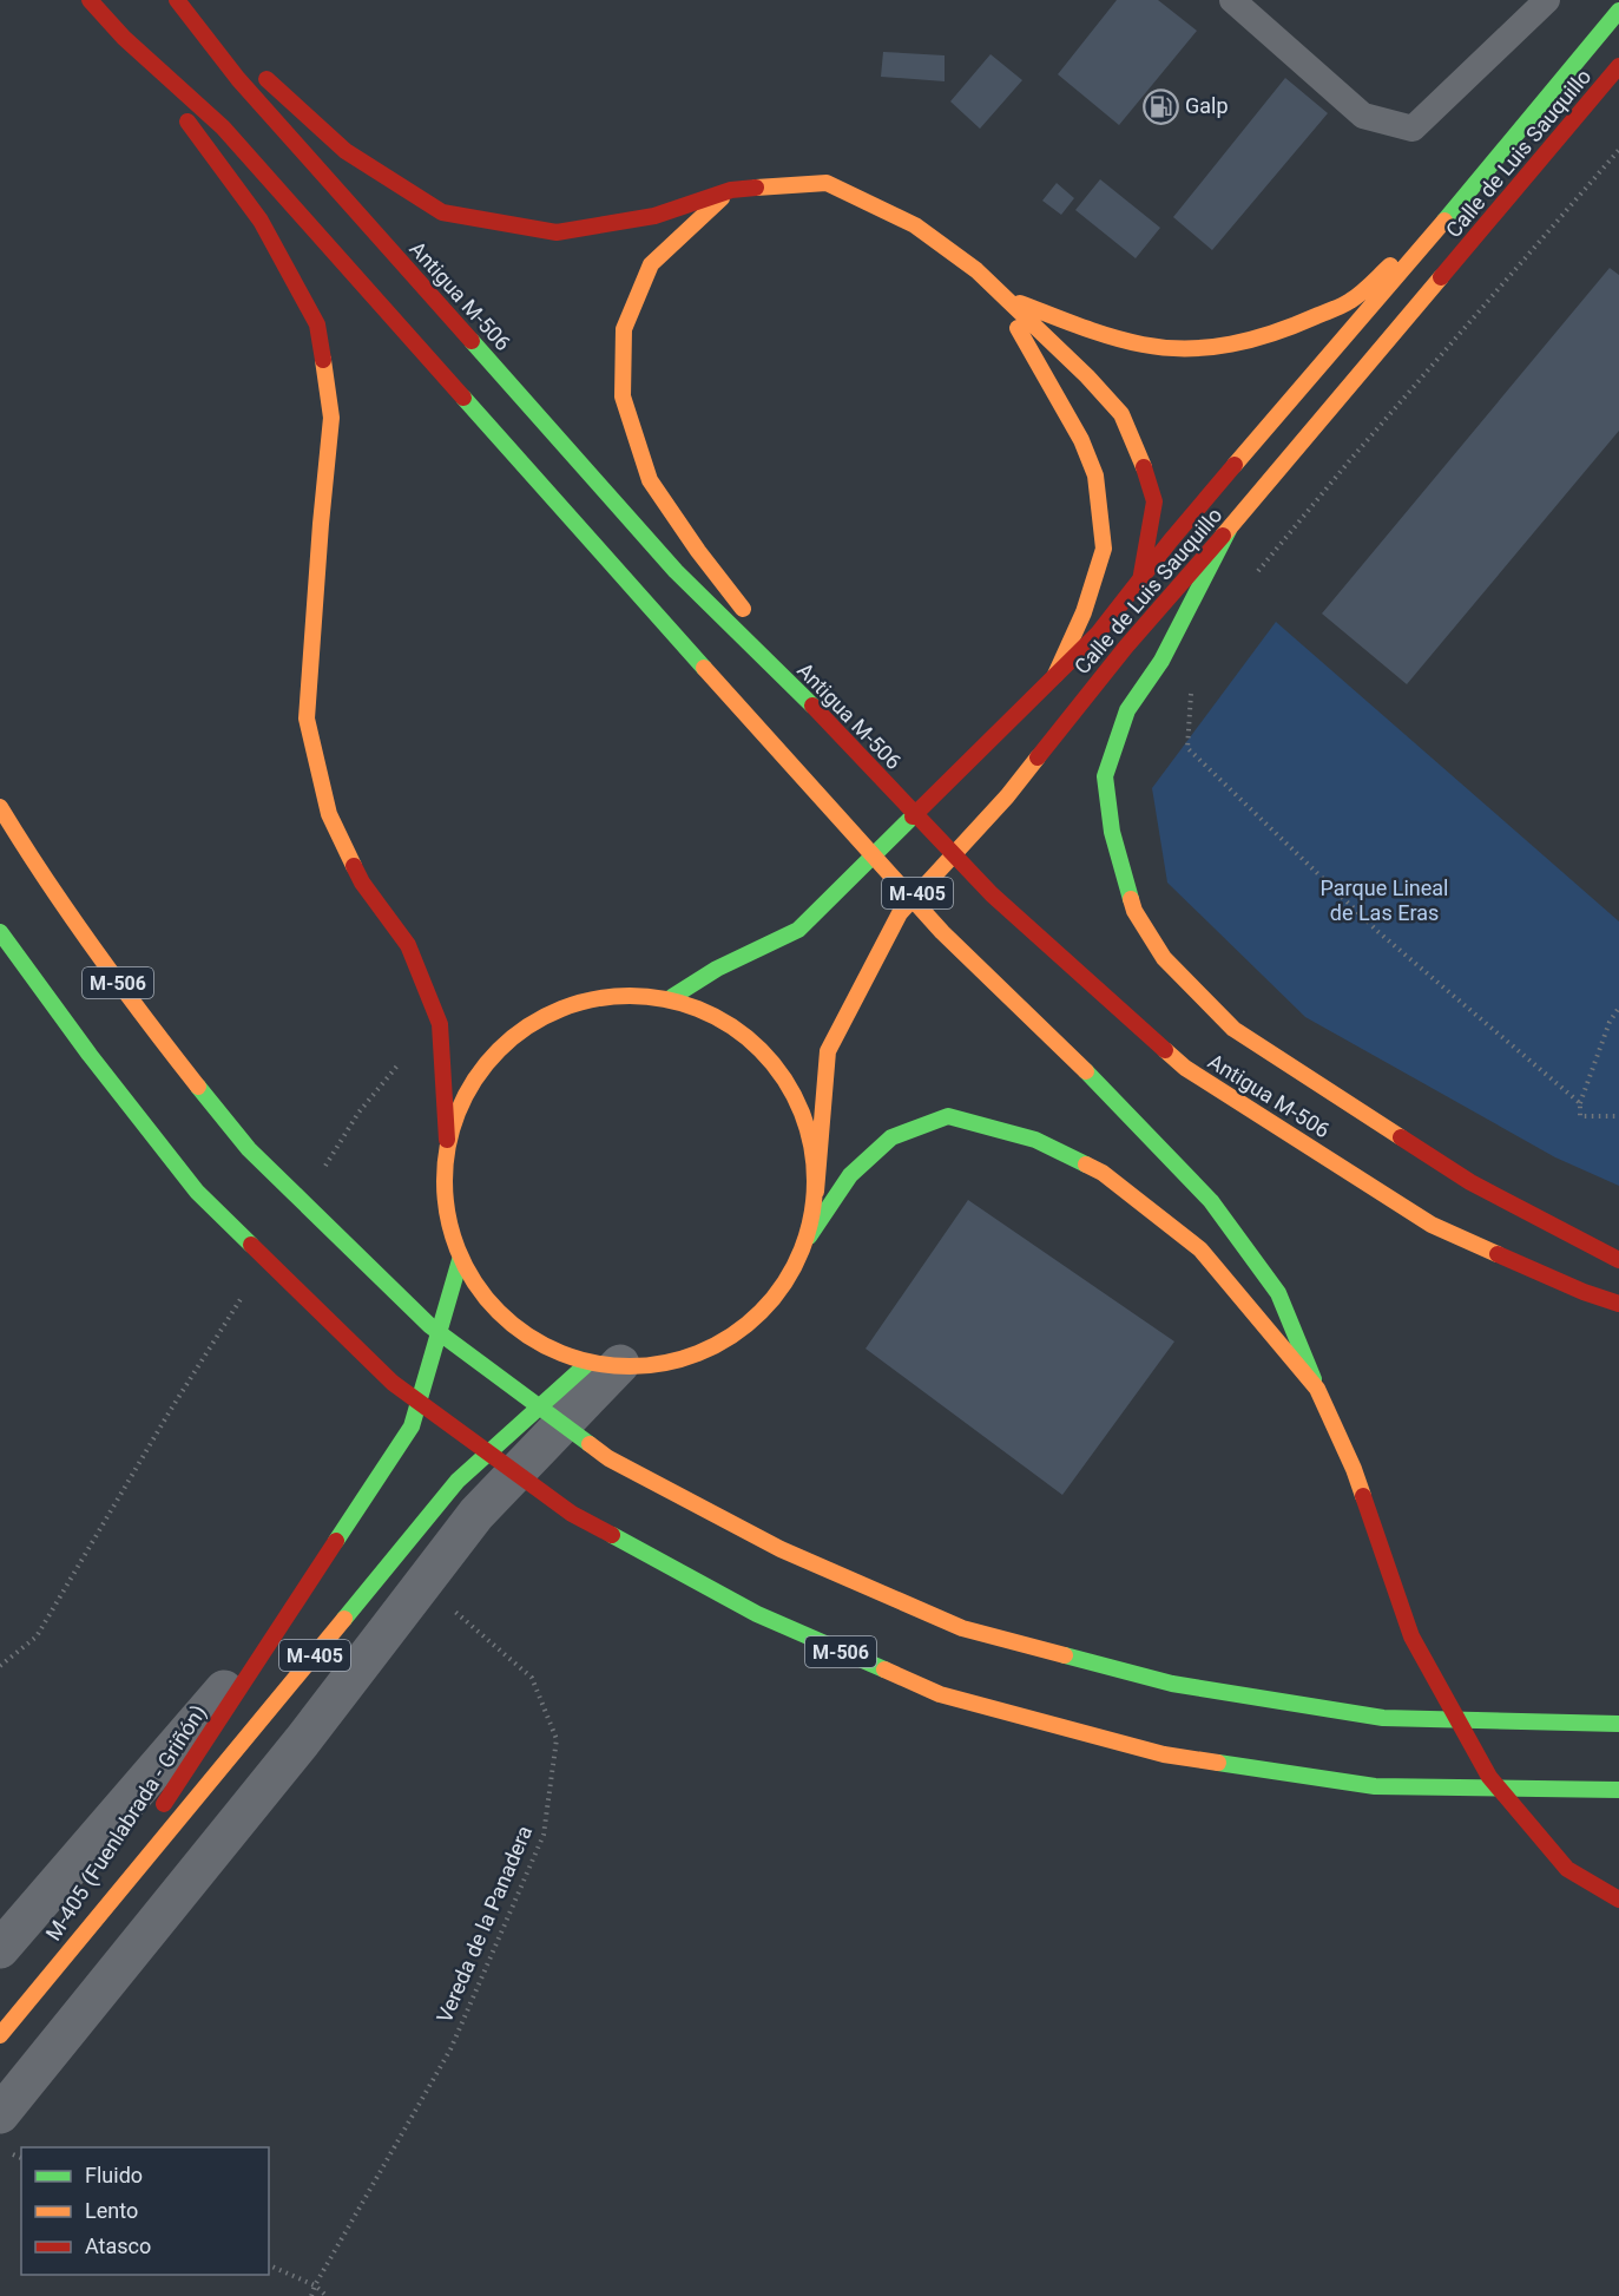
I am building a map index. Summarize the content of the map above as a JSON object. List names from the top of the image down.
{
  "streets": {
    "main road": [
      "Calle de Luis Sauquillo",
      "Antigua M-506",
      "M-405",
      "M-506",
      "M-405 (Fuenlabrada - Griñón)"
    ],
    "path": ["Vereda de la Panadera"]
  },
  "crossings": [
    ["Calle de Luis Sauquillo", "M-405"],
    ["M-405", "M-405 (Fuenlabrada - Griñón)"]
  ],
  "parks": ["Parque Lineal de Las Eras"],
  "places": {
    "fuel station": ["Galp"]
  },
  "legend": ["Fluido", "Lento", "Atasco"]
}
